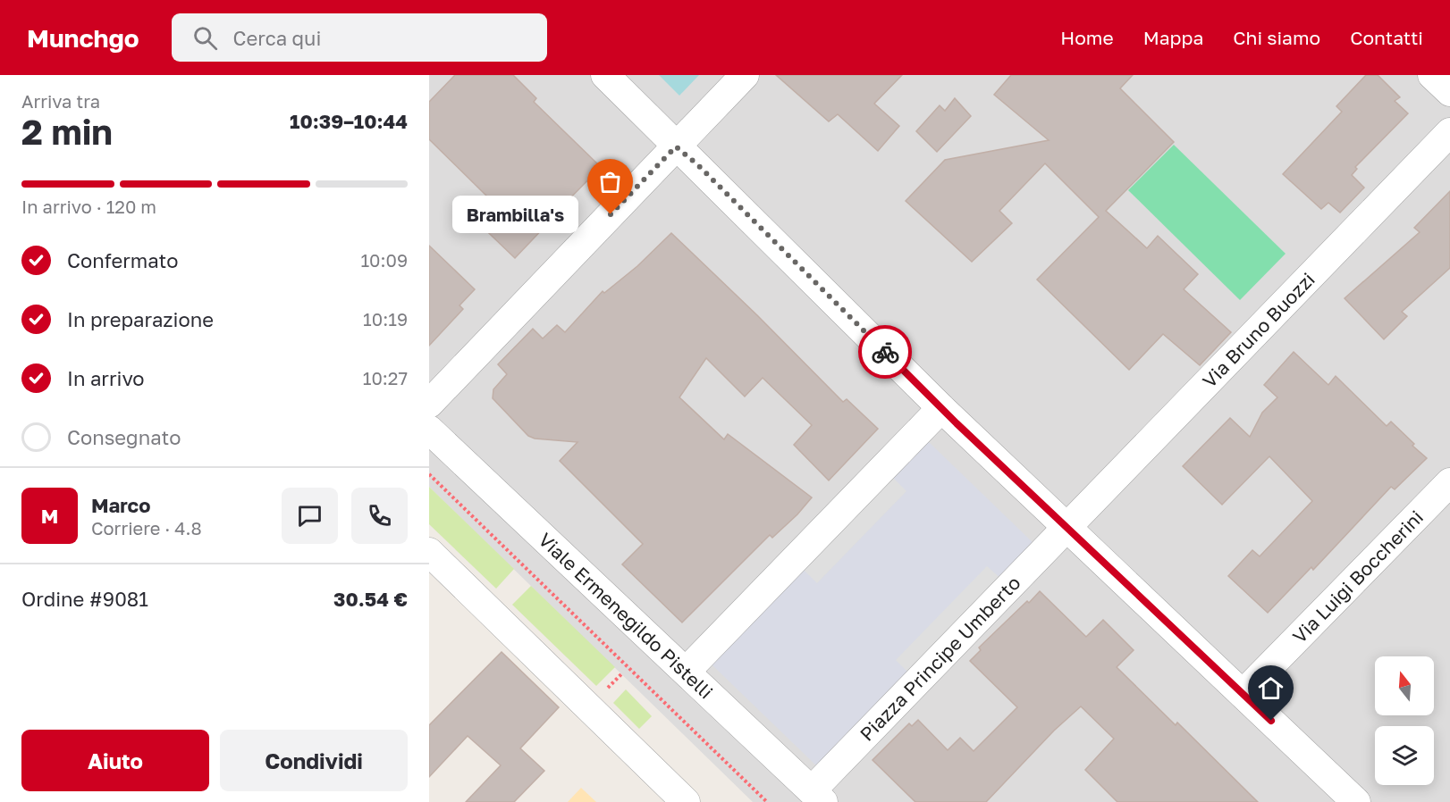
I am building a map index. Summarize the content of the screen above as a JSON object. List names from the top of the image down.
{
  "streets": {
    "street": [
      "Via Bruno Buozzi",
      "Via Luigi Boccherini",
      "Viale Ermenegildo Pistelli",
      "Piazza Principe Umberto"
    ]
  },
  "crossings": [
    ["Via Bruno Buozzi", "Piazza Principe Umberto"],
    ["Viale Ermenegildo Pistelli", "Piazza Principe Umberto"]
  ],
  "places": ["Brambilla's"],
  "north": "top",
  "page": {
    "header": "Munchgo",
    "search": "Cerca qui",
    "nav": [
      "Home",
      "Mappa",
      "Chi siamo",
      "Contatti"
    ],
    "heading": ["2 min", "Arriva tra", "10:39–10:44"],
    "panel": [
      "Marco",
      "Corriere · 4.8",
      "Ordine #9081",
      "30.54 €"
    ],
    "bar": "In arrivo · 120 m",
    "bubble": "Brambilla's",
    "list": [
      ["Confermato", "10:09"],
      ["In preparazione", "10:19"],
      ["In arrivo", "10:27"],
      "Consegnato"
    ],
    "round": "M",
    "buttons": ["Aiuto", "Condividi"]
  }
}
